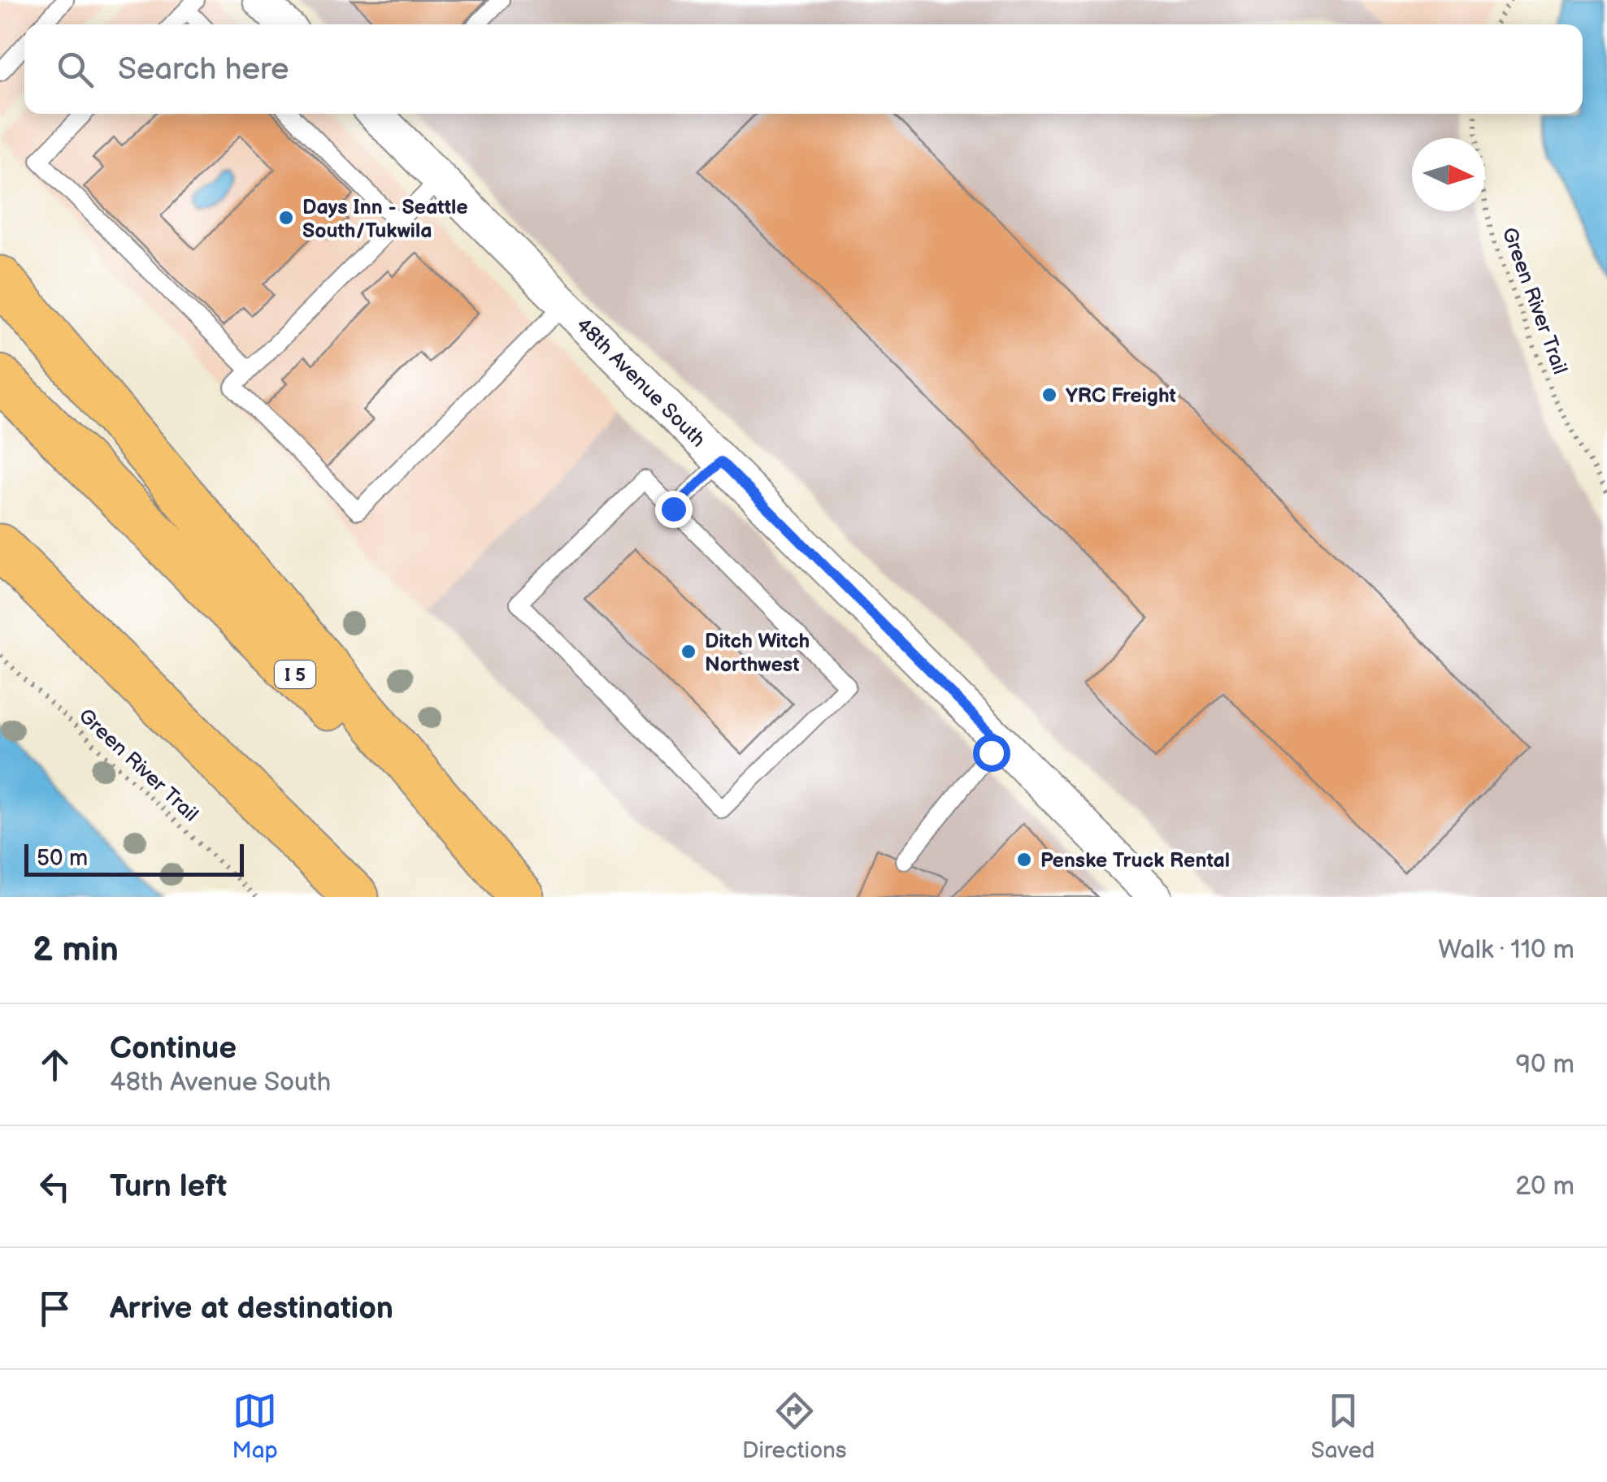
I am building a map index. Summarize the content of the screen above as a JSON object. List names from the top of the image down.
{
  "streets": {
    "highway": ["I 5"],
    "street": ["48th Avenue South"],
    "path": ["Green River Trail"]
  },
  "places": [
    "Days Inn - Seattle South/Tukwila",
    "YRC Freight",
    "Ditch Witch Northwest",
    "Penske Truck Rental"
  ],
  "scale_bar": "50 m",
  "north": "right",
  "page": {
    "search": "Search here",
    "scale": "50 m",
    "heading": ["2 min", "Walk · 110 m"],
    "list": [
      ["Continue", "48th Avenue South", "90 m"],
      ["Turn left", "20 m"],
      "Arrive at destination"
    ],
    "nav": ["Map", "Directions", "Saved"]
  }
}
